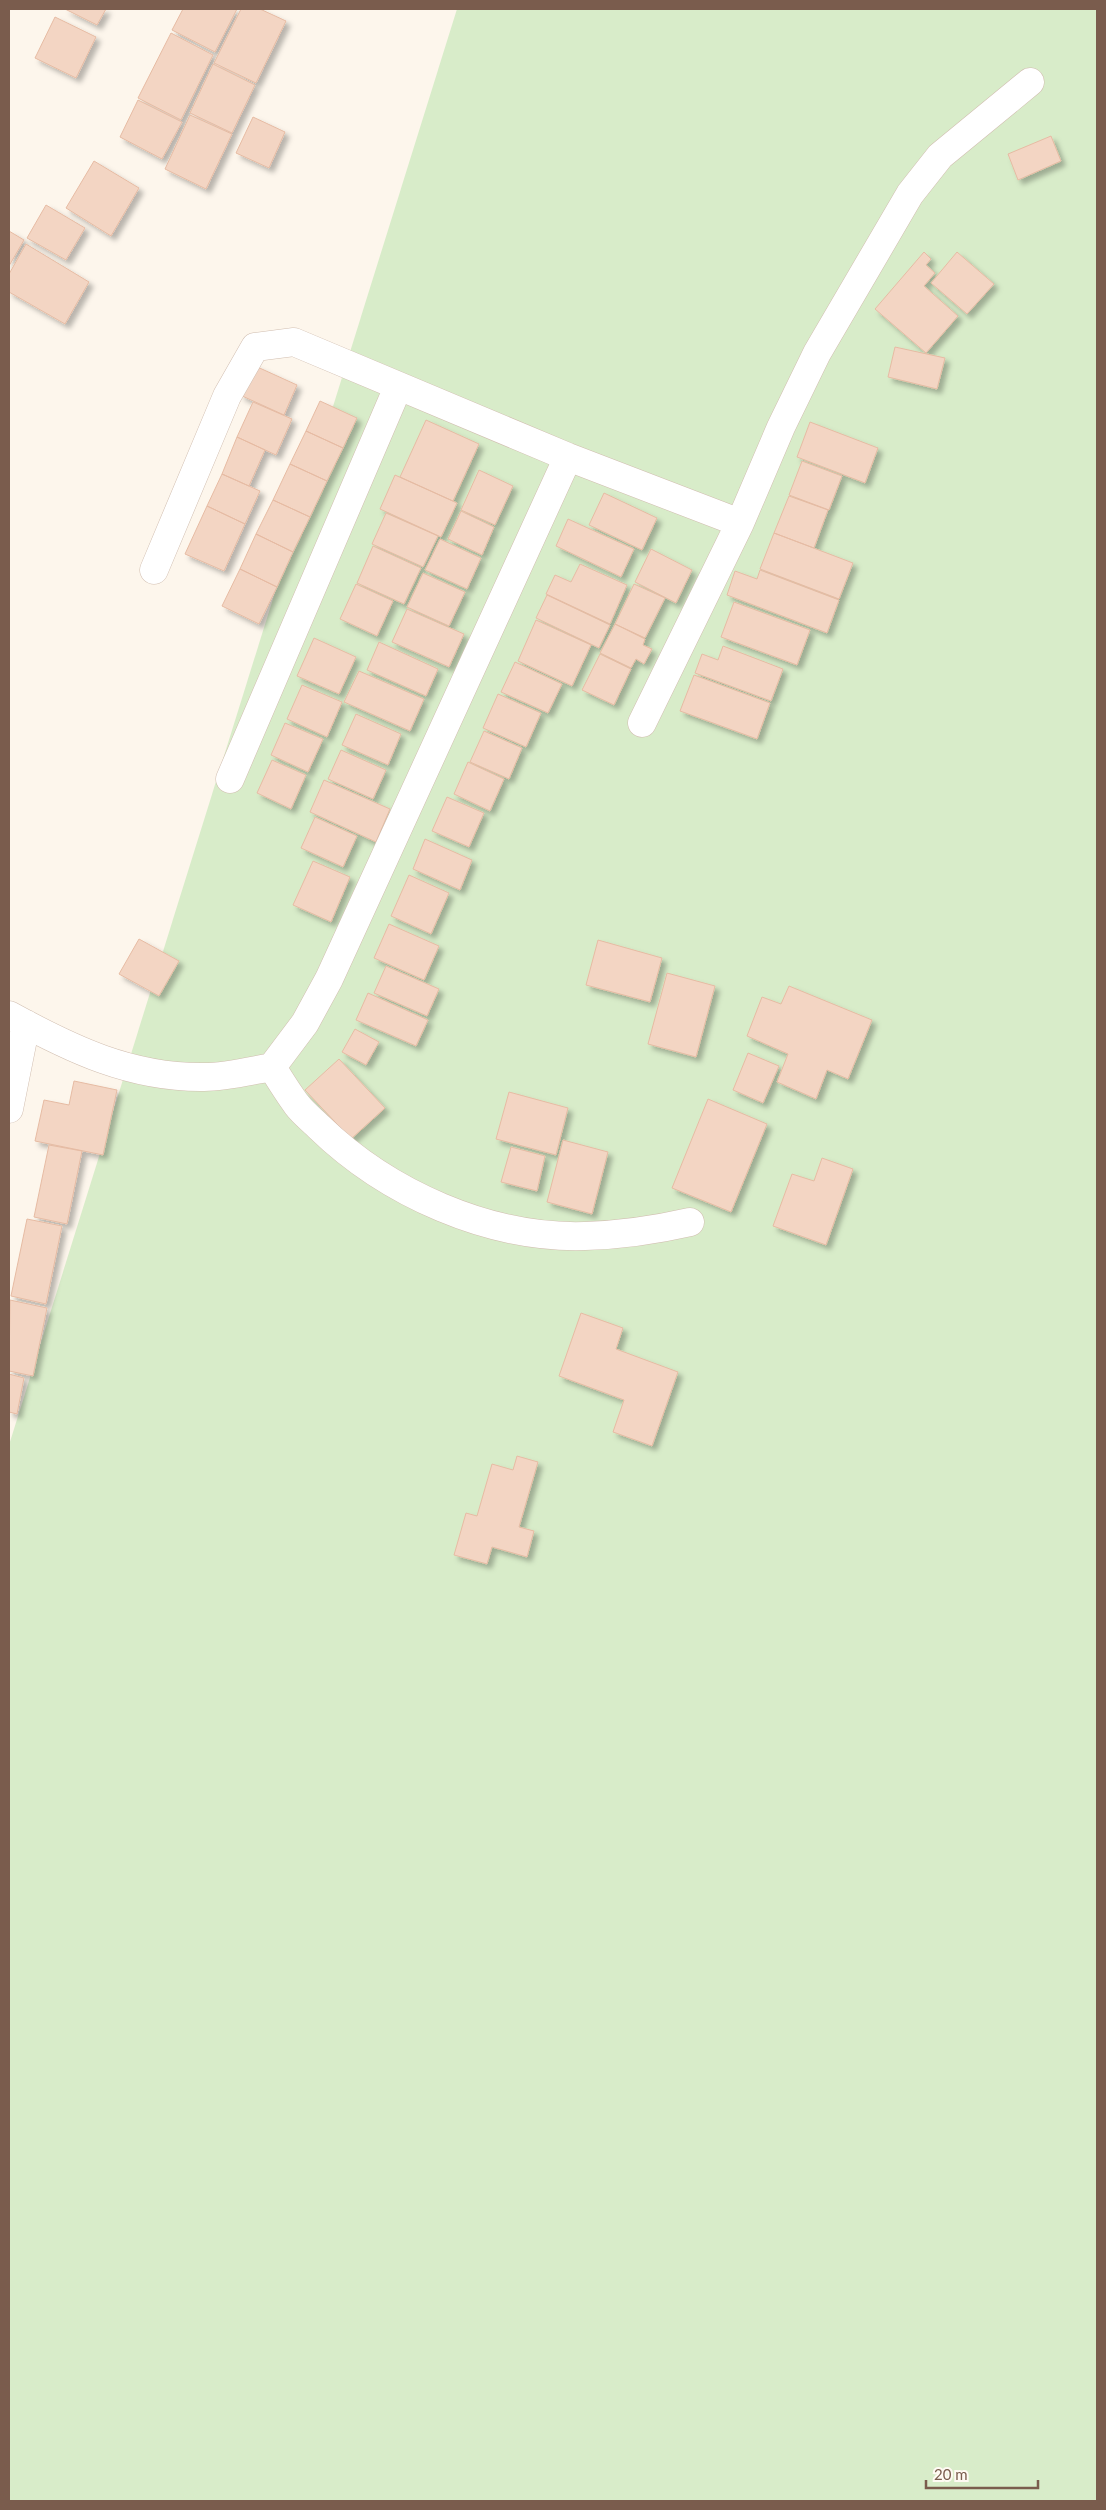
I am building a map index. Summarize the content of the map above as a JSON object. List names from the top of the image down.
{
  "scale_bar": "20 m"
}
